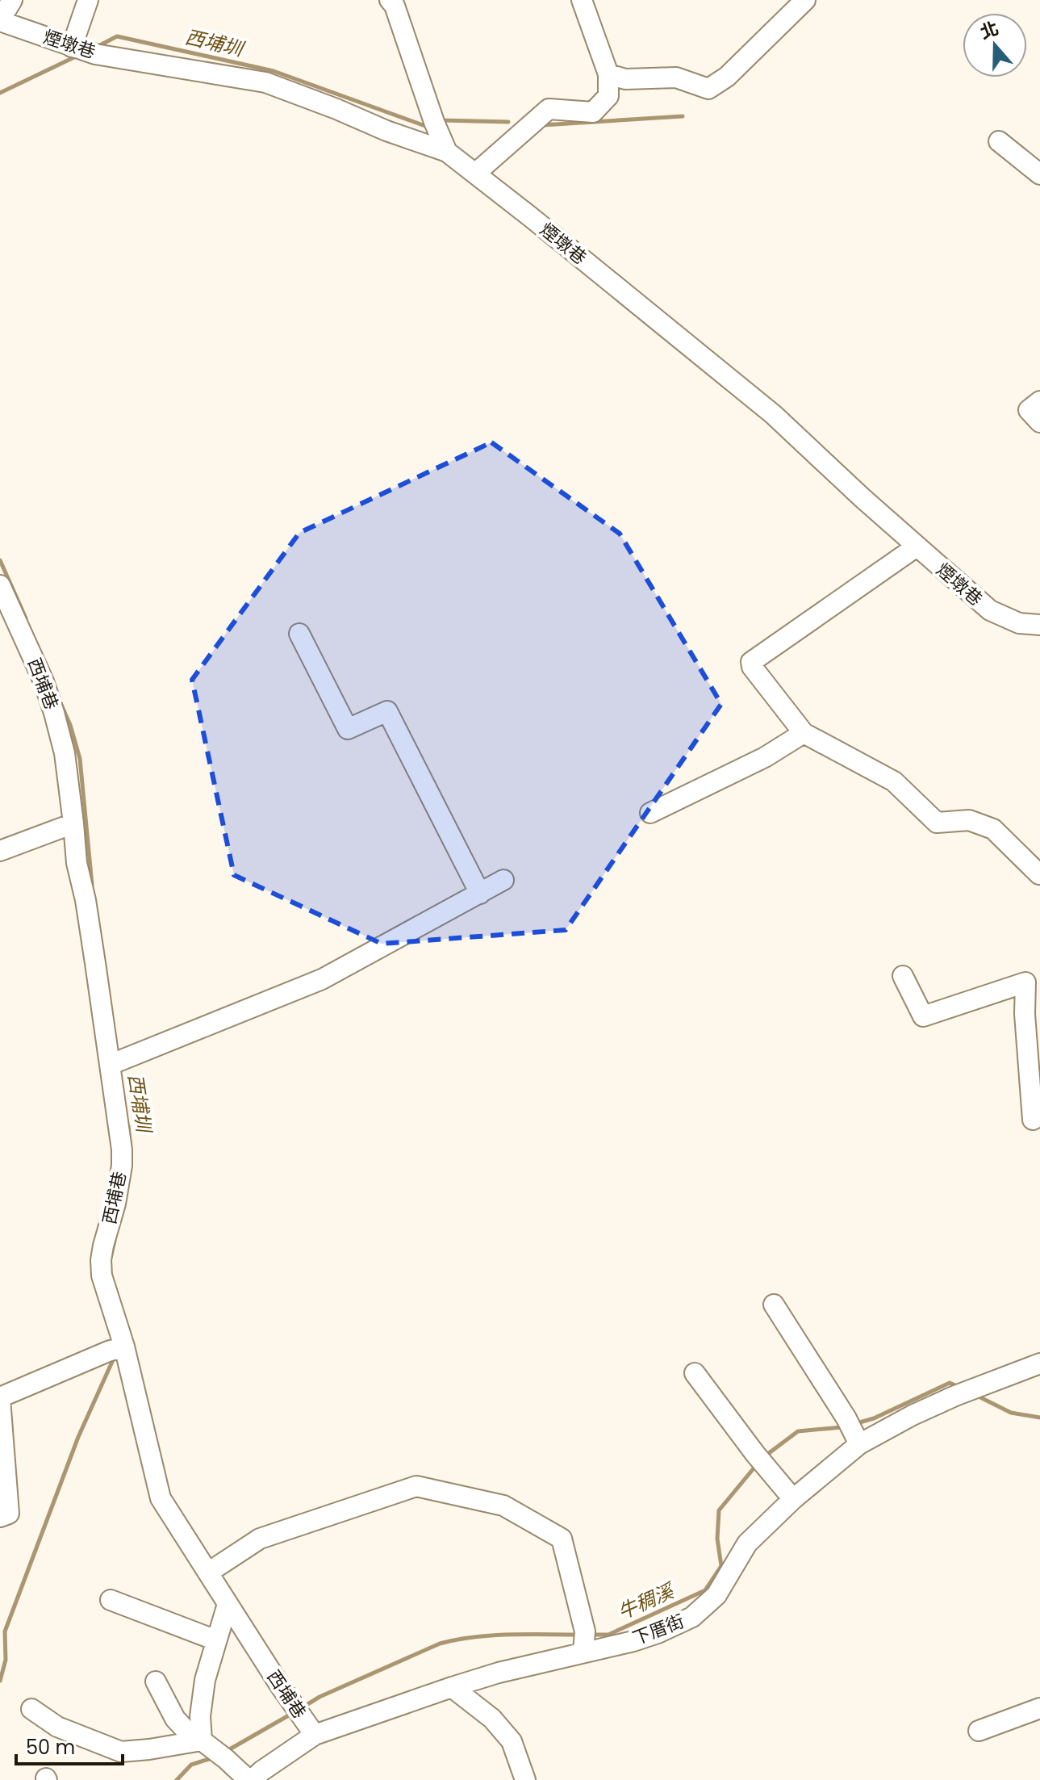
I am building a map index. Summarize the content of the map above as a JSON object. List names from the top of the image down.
{
  "streets": {
    "street": ["煙墩巷", "西埔巷", "下厝街"]
  },
  "crossings": [
    ["西埔巷", "下厝街"]
  ],
  "water": ["西埔圳", "牛稠溪"],
  "scale_bar": "50 m",
  "north": "top"
}
